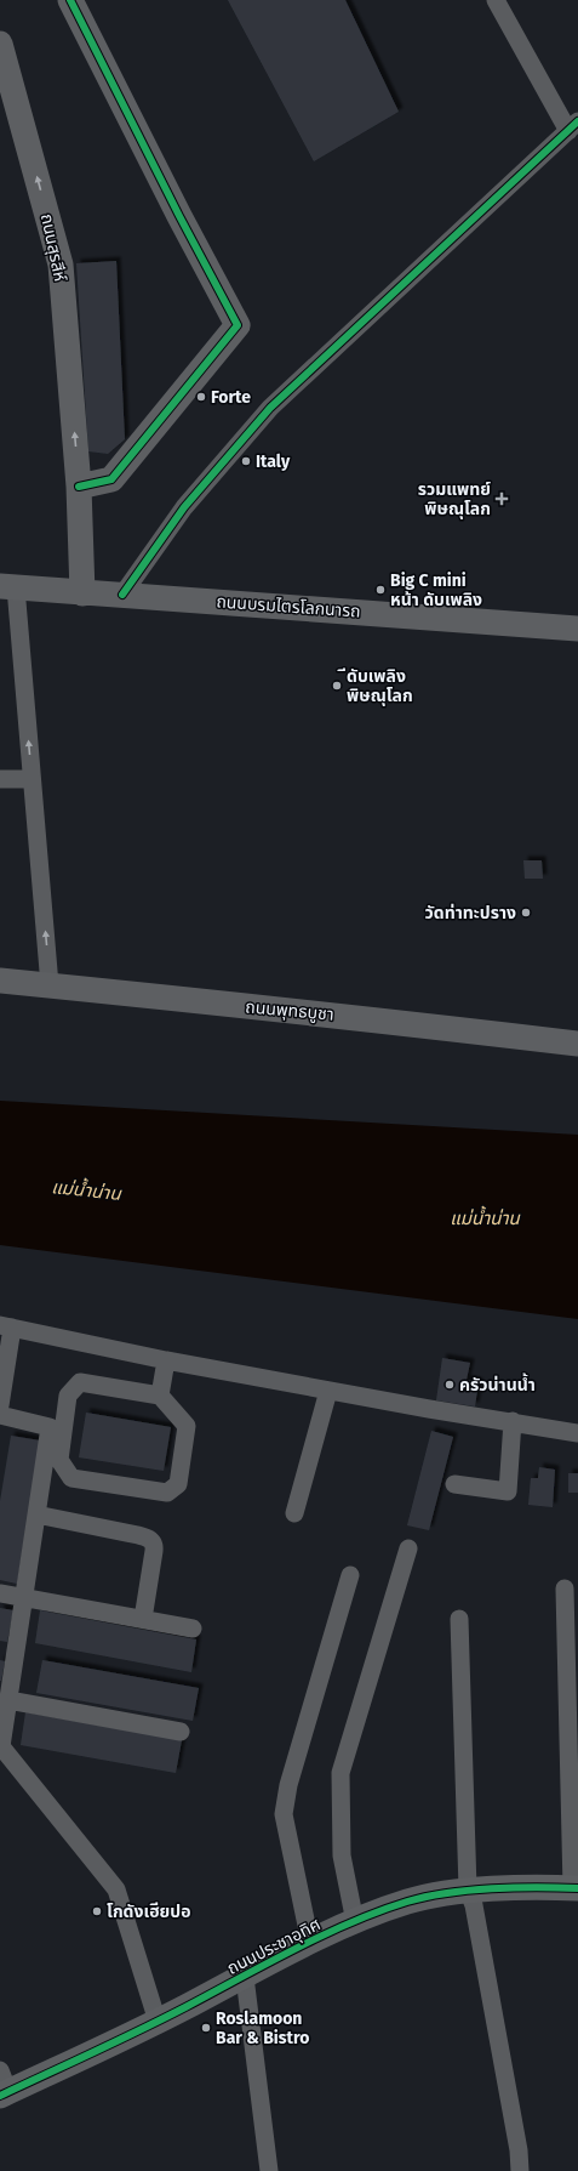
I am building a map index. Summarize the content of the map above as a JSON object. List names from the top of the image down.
{
  "streets": {
    "street": [
      "ถนนสุรสีห์",
      "ถนนบรมไตรโลกนารถ",
      "ถนนพุทธบูชา",
      "ถนนประชาอุทิศ"
    ]
  },
  "crossings": [
    ["ถนนสุรสีห์", "ถนนบรมไตรโลกนารถ"]
  ],
  "one_way": ["ถนนสุรสีห์"],
  "water": ["แม่น้ำน่าน"],
  "places": {
    "other": [
      "Forte",
      "Italy",
      "Big C mini หน้า ดับเพลิง",
      "ีดับเพลิง พิษณุโลก",
      "วัดท่าทะปราง",
      "ครัวน่านน้ำ",
      "โกดังเฮียปอ",
      "Roslamoon Bar & Bistro"
    ],
    "health": ["รวมแพทย์ พิษณุโลก"]
  }
}
